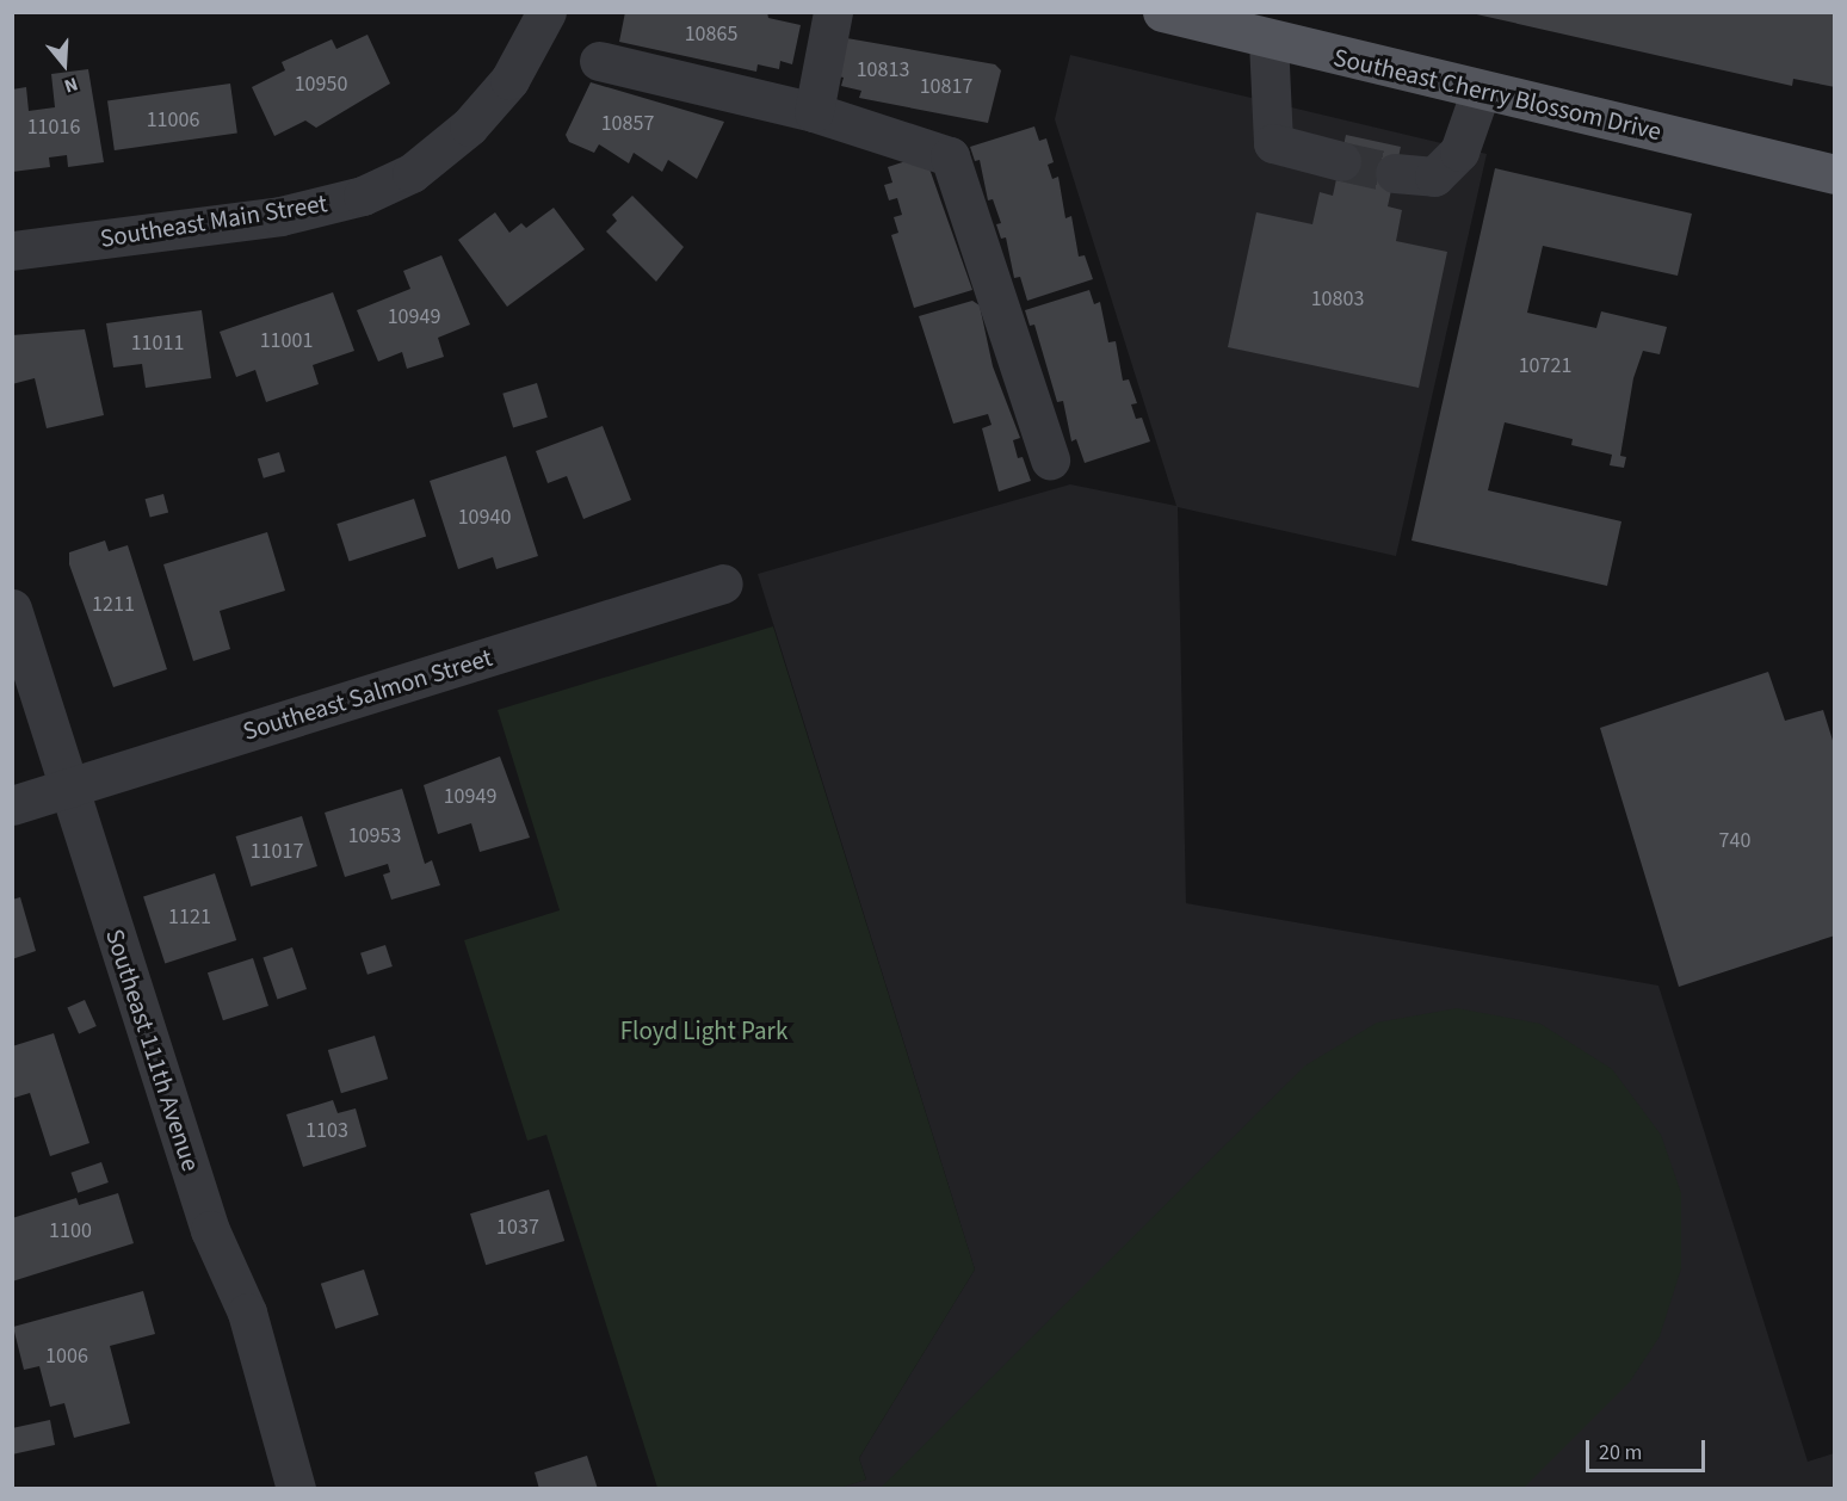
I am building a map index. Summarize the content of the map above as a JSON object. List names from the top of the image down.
{
  "streets": {
    "main road": ["Southeast Cherry Blossom Drive"],
    "street": ["Southeast Main Street", "Southeast Salmon Street", "Southeast 111th Avenue"]
  },
  "crossings": [
    ["Southeast Salmon Street", "Southeast 111th Avenue"]
  ],
  "parks": ["Floyd Light Park"],
  "house_numbers": [
    "10865",
    "10813",
    "10950",
    "10817",
    "11006",
    "10857",
    "11016",
    "10803",
    "10949",
    "11001",
    "11011",
    "10721",
    "10940",
    "1211",
    "10949",
    "10953",
    "740",
    "11017",
    "1121",
    "1103",
    "1037",
    "1100",
    "1006"
  ],
  "scale_bar": "20 m",
  "north": "bottom"
}
